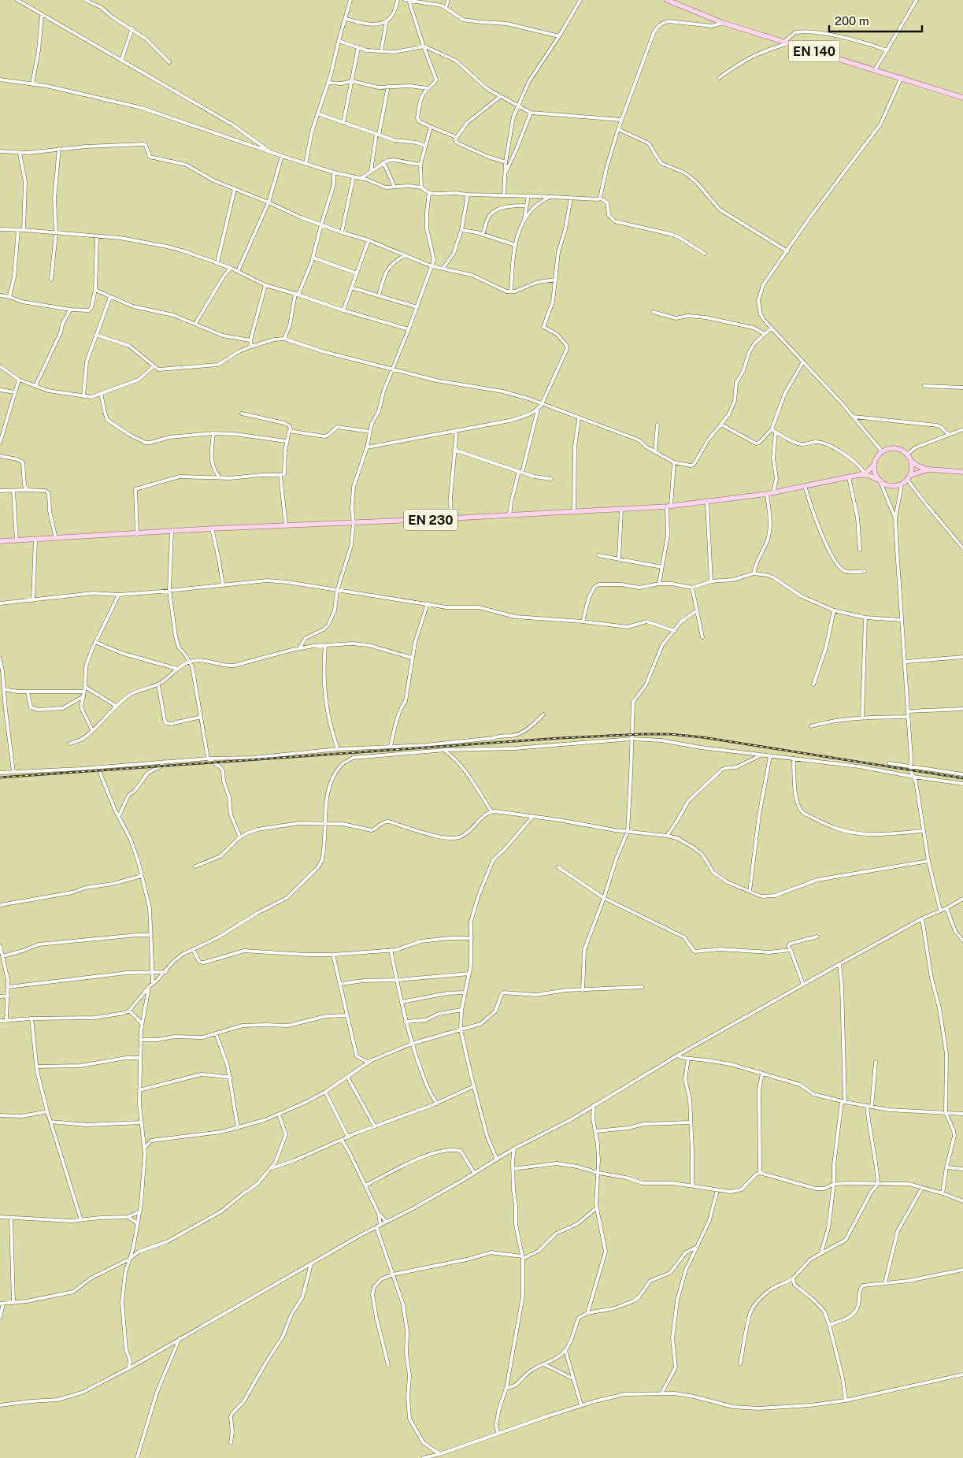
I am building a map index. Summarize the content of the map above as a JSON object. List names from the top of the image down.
{
  "streets": {
    "main road": ["EN 140", "EN 230"]
  },
  "scale_bar": "200 m"
}
